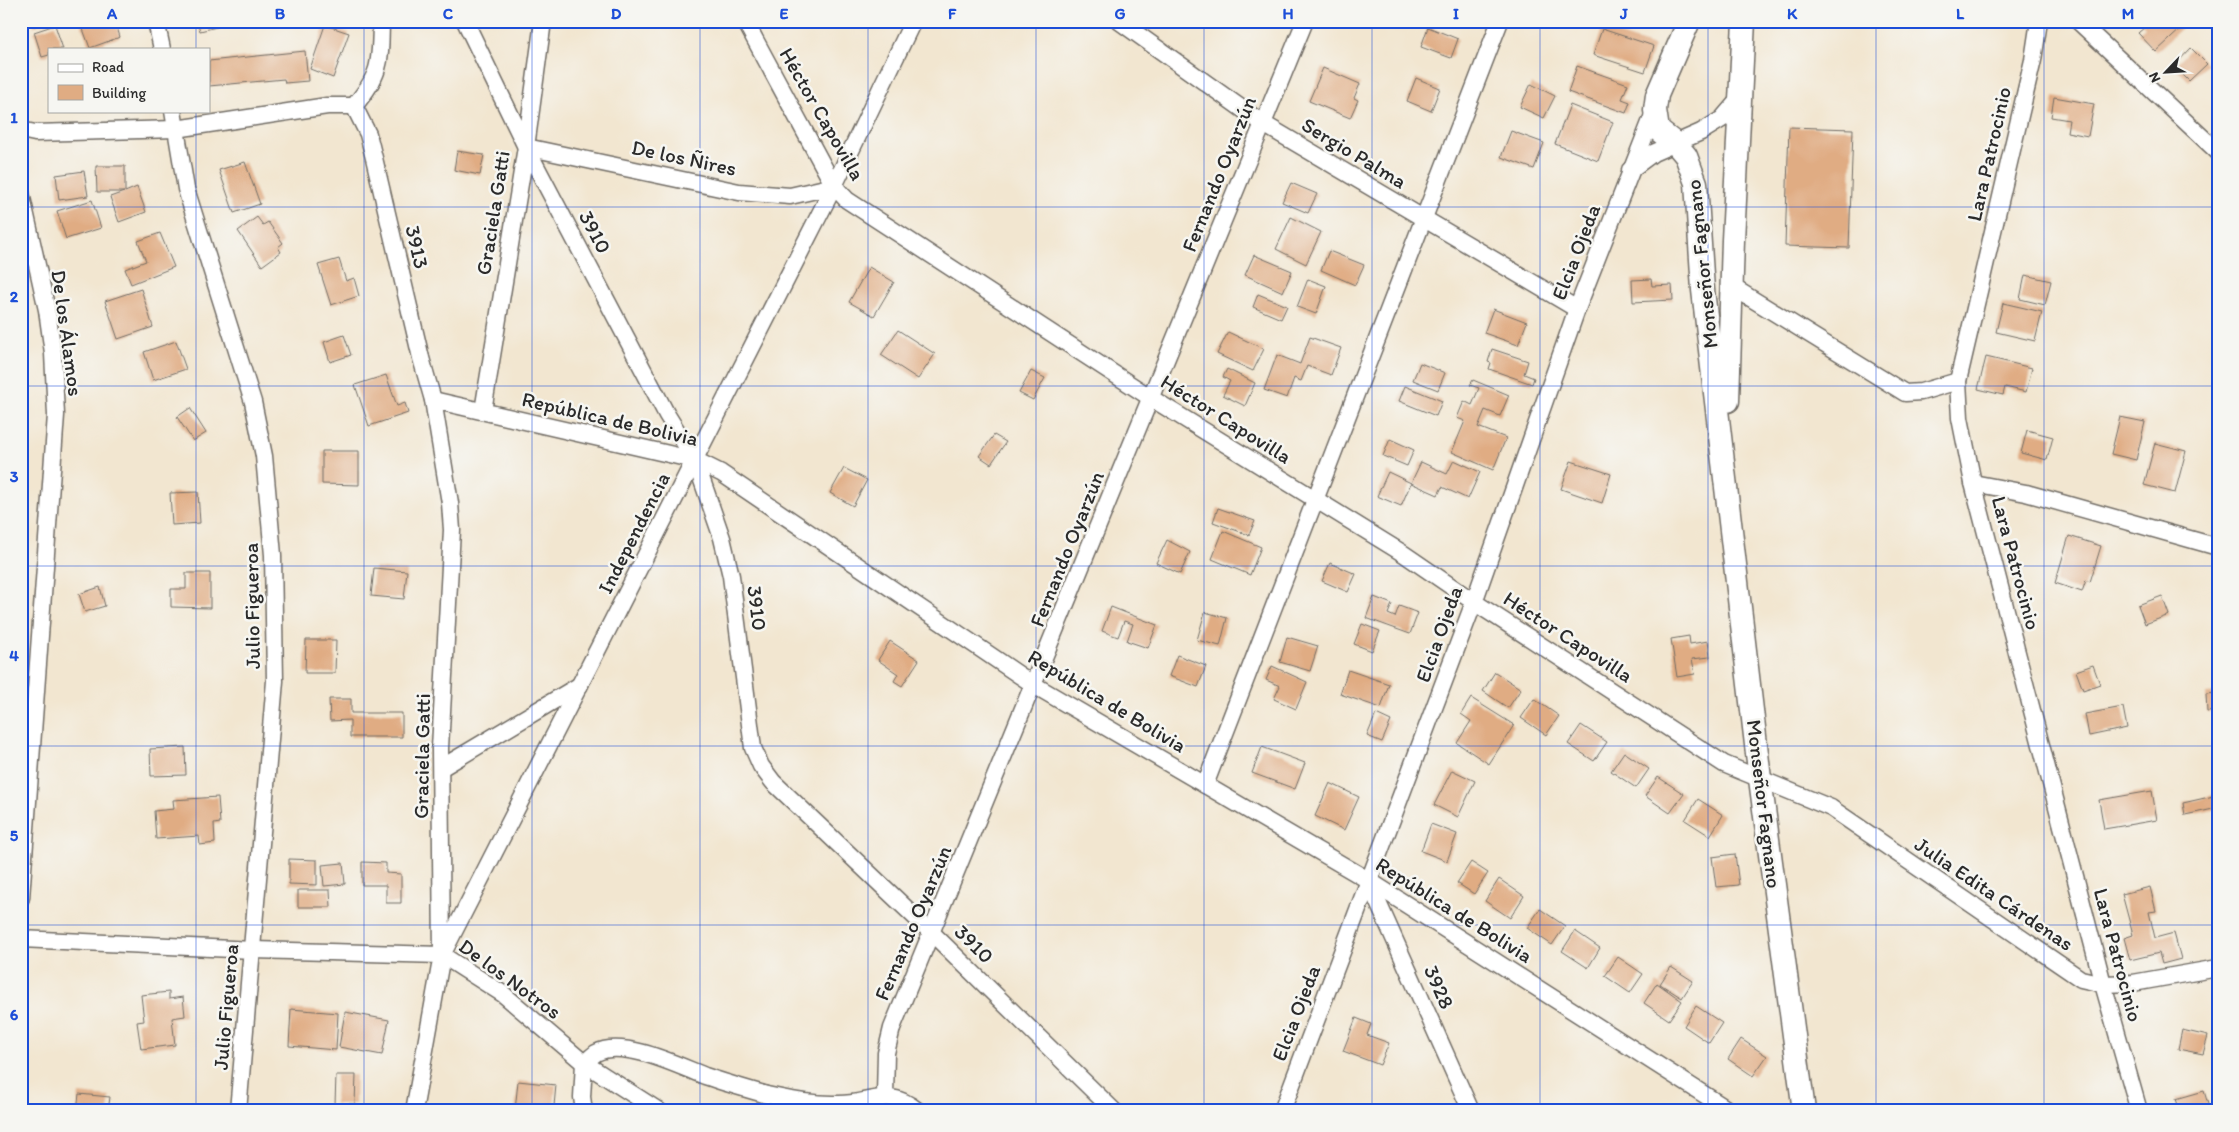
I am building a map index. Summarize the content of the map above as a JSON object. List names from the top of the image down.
{
  "streets": {
    "street": [
      "Héctor Capovilla",
      "Sergio Palma",
      "Lara Patrocinio",
      "De los Ñires",
      "Fernando Oyarzún",
      "Graciela Gatti",
      "3910",
      "3913",
      "Elcia Ojeda",
      "Monseñor Fagnano",
      "De los Álamos",
      "República de Bolivia",
      "Independencia",
      "Julio Figueroa",
      "Julia Edita Cárdenas",
      "De los Notros",
      "3928"
    ]
  },
  "crossings": [
    ["Héctor Capovilla", "De los Ñires"],
    ["Héctor Capovilla", "Fernando Oyarzún"],
    ["Héctor Capovilla", "Elcia Ojeda"],
    ["Héctor Capovilla", "Monseñor Fagnano"],
    ["Héctor Capovilla", "Independencia"],
    ["Héctor Capovilla", "Julia Edita Cárdenas"],
    ["Sergio Palma", "Fernando Oyarzún"],
    ["Sergio Palma", "Elcia Ojeda"],
    ["Lara Patrocinio", "Julia Edita Cárdenas"],
    ["De los Ñires", "Graciela Gatti"],
    ["De los Ñires", "3910"],
    ["De los Ñires", "Independencia"],
    ["Fernando Oyarzún", "3910"],
    ["Fernando Oyarzún", "República de Bolivia"],
    ["Graciela Gatti", "3910"],
    ["Graciela Gatti", "3913"],
    ["Graciela Gatti", "República de Bolivia"],
    ["Graciela Gatti", "Independencia"],
    ["Graciela Gatti", "De los Notros"],
    ["3910", "República de Bolivia"],
    ["3910", "Independencia"],
    ["3913", "República de Bolivia"],
    ["Elcia Ojeda", "Monseñor Fagnano"],
    ["Elcia Ojeda", "República de Bolivia"],
    ["Elcia Ojeda", "3928"],
    ["Monseñor Fagnano", "Julia Edita Cárdenas"],
    ["República de Bolivia", "Independencia"],
    ["República de Bolivia", "3928"],
    ["Independencia", "De los Notros"],
    ["Julio Figueroa", "De los Notros"]
  ],
  "legend": ["Road", "Building"],
  "north": "bottom left",
  "grid": {
    "columns": [
      "A",
      "B",
      "C",
      "D",
      "E",
      "F",
      "G",
      "H",
      "I",
      "J",
      "K",
      "L",
      "M"
    ],
    "rows": [
      "1",
      "2",
      "3",
      "4",
      "5",
      "6"
    ]
  }
}
